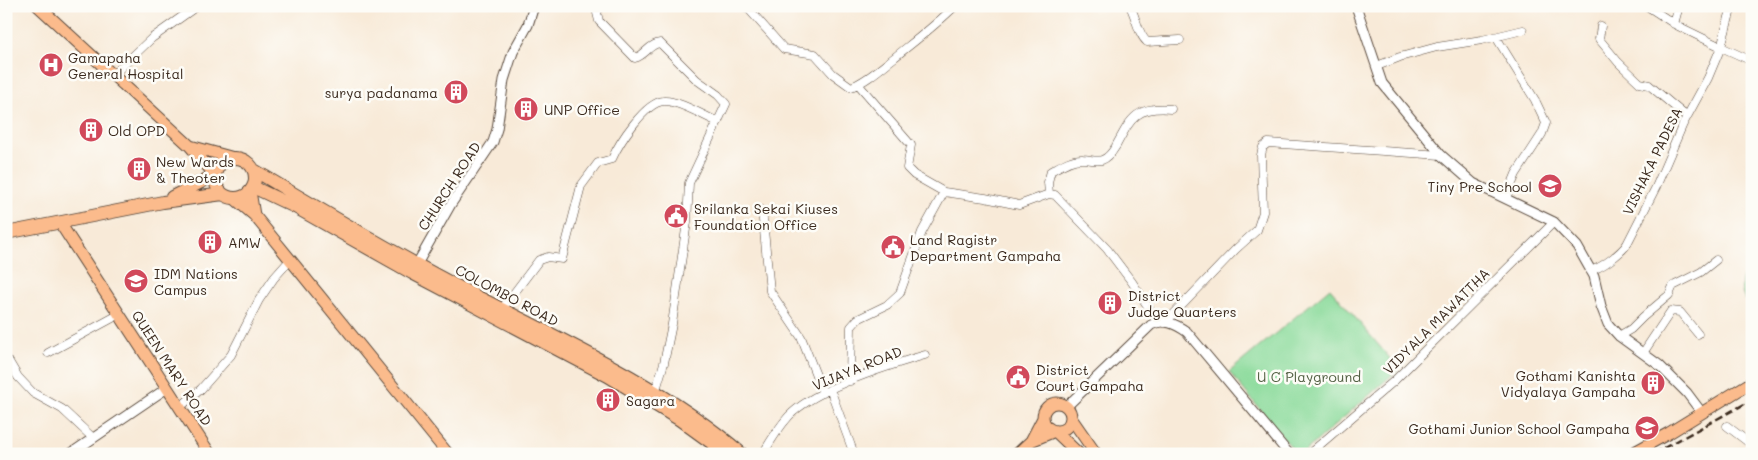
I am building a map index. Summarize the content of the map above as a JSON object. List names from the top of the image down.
{
  "streets": {
    "highway": ["COLOMBO ROAD"],
    "main road": ["QUEEN MARY ROAD"],
    "street": [
      "VISHAKA PADESA",
      "CHURCH ROAD",
      "VIDYALA MAWATTHA",
      "VIJAYA ROAD"
    ]
  },
  "crossings": [
    ["CHURCH ROAD", "COLOMBO ROAD"]
  ],
  "parks": ["U C Playground"],
  "places": {
    "hospital": ["Gamapaha General Hospital"],
    "building": [
      "surya padanama",
      "UNP Office",
      "Old OPD",
      "New Wards & Theoter",
      "AMW",
      "District Judge Quarters",
      "Gothami Kanishta Vidyalaya Gampaha",
      "Sagara"
    ],
    "school or university": ["Tiny Pre School", "IDM Nations Campus", "Gothami Junior School Gampaha"],
    "public building": ["Srilanka Sekai Kiuses Foundation Office", "Land Ragistr Department Gampaha", "District Court Gampaha"]
  }
}
